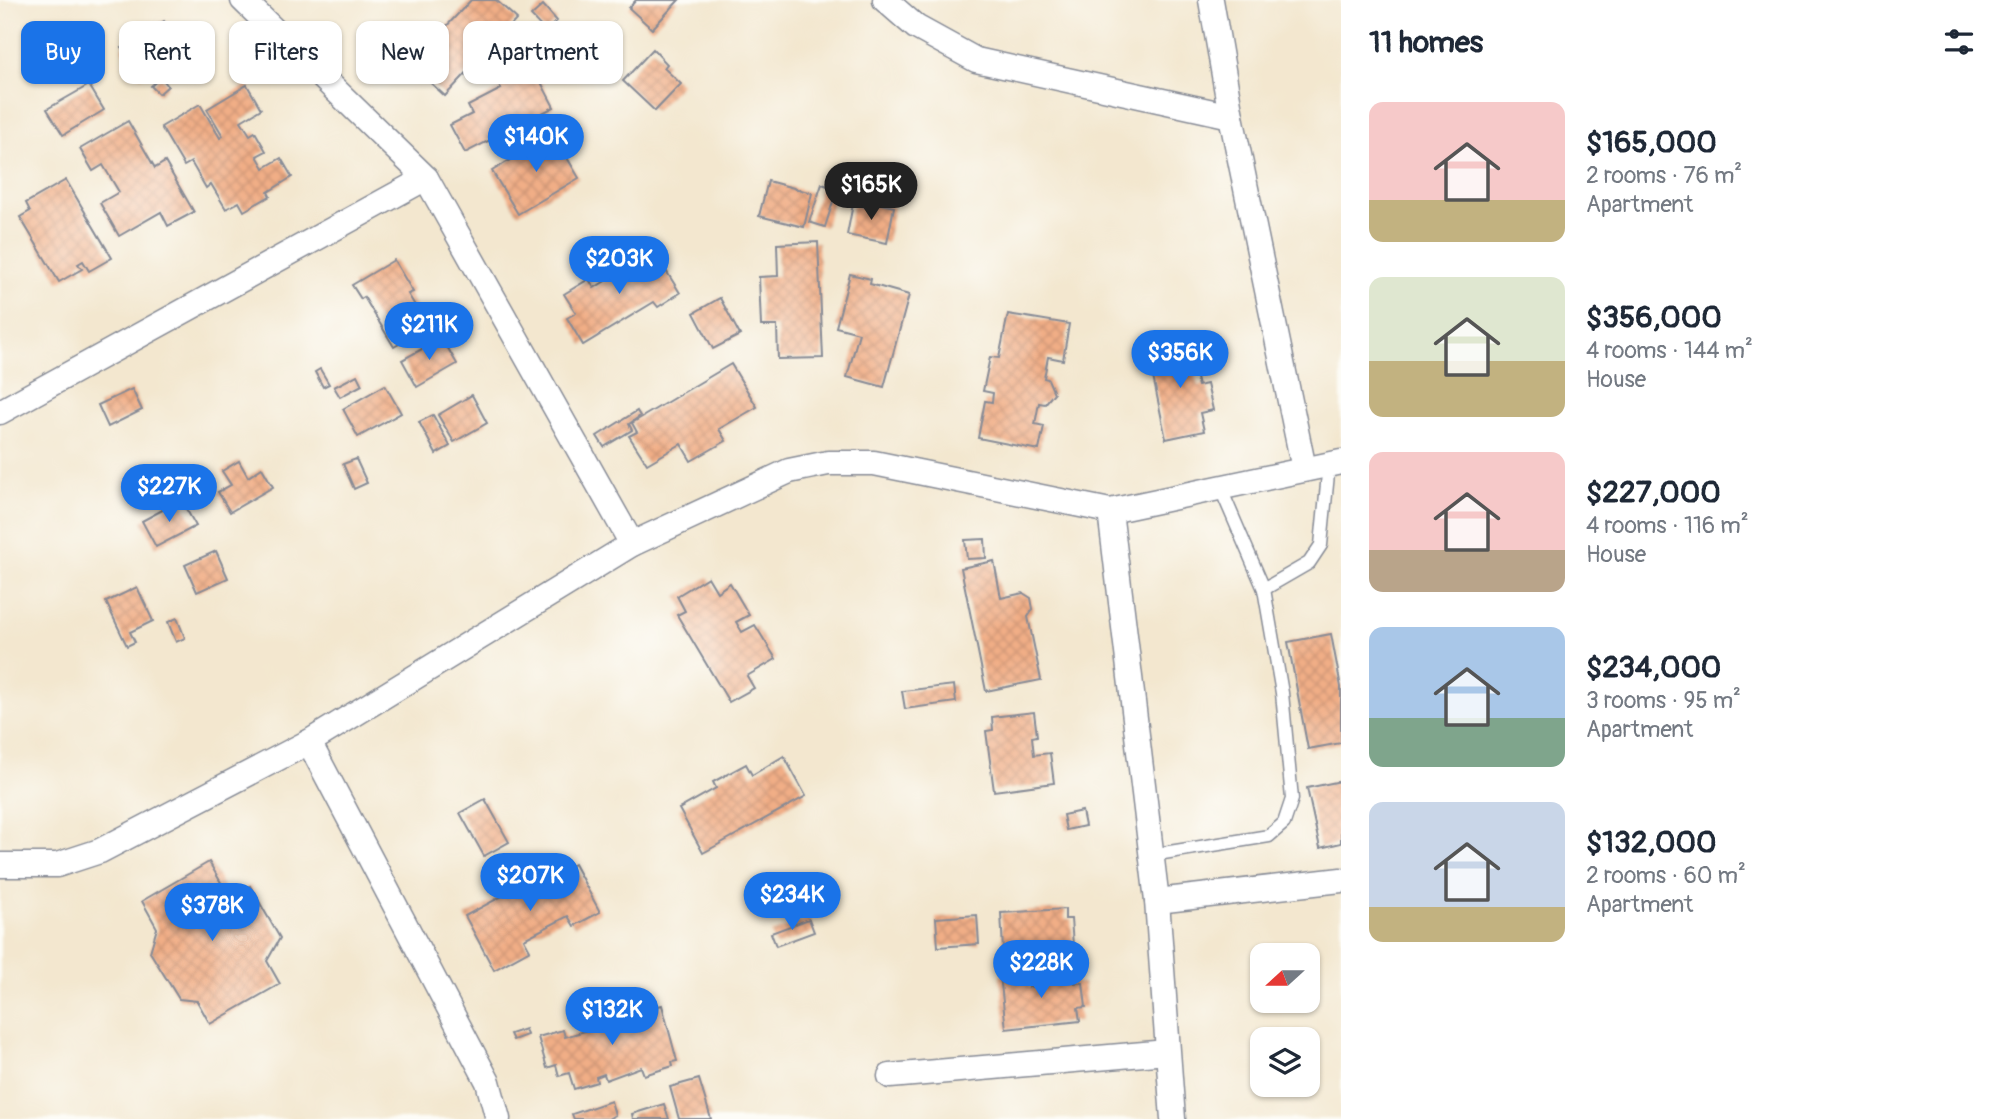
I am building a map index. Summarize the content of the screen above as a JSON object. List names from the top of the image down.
{
  "north": "left",
  "page": {
    "heading": "11 homes",
    "chip": [
      "Buy",
      "Rent",
      "Filters",
      "New",
      "Apartment"
    ],
    "list": [
      {
        "name": "$165,000",
        "note": "2 rooms · 76 m² · Apartment"
      },
      {
        "name": "$356,000",
        "note": "4 rooms · 144 m² · House"
      },
      {
        "name": "$227,000",
        "note": "4 rooms · 116 m² · House"
      },
      {
        "name": "$234,000",
        "note": "3 rooms · 95 m² · Apartment"
      },
      {
        "name": "$132,000",
        "note": "2 rooms · 60 m² · Apartment"
      }
    ],
    "price": [
      "$140K",
      "$165K",
      "$203K",
      "$211K",
      "$356K",
      "$227K",
      "$207K",
      "$234K",
      "$378K",
      "$228K",
      "$132K"
    ]
  }
}
